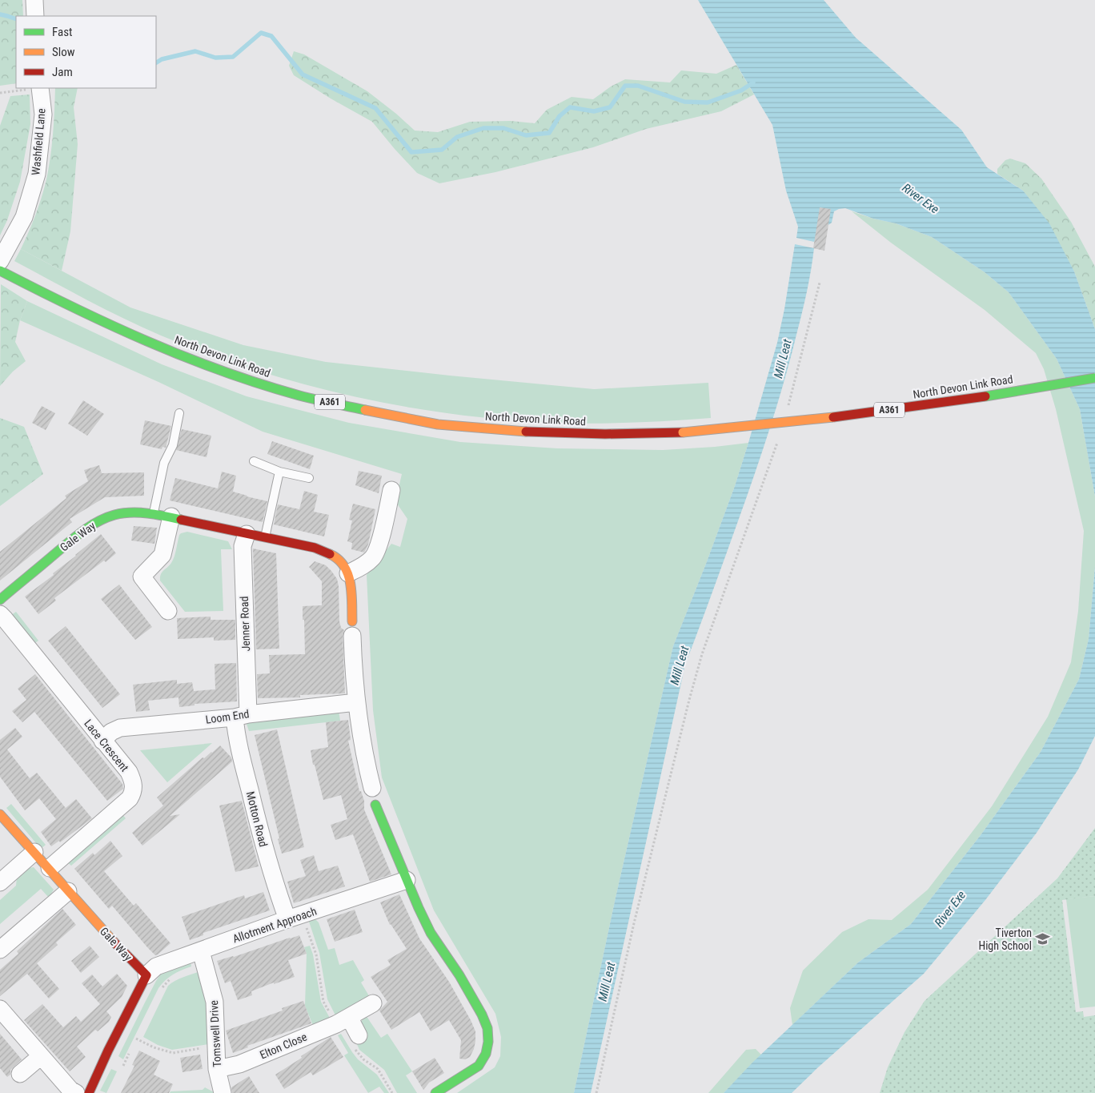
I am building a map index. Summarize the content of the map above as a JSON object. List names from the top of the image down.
{
  "streets": {
    "main road": ["North Devon Link Road", "A361", "Gale Way"],
    "street": [
      "Washfield Lane",
      "Jenner Road",
      "Loom End",
      "Lace Crescent",
      "Motton Road",
      "Allotment Approach",
      "Tomswell Drive",
      "Elton Close"
    ]
  },
  "crossings": [
    ["Gale Way", "Jenner Road"],
    ["Gale Way", "Lace Crescent"],
    ["Gale Way", "Allotment Approach"],
    ["Jenner Road", "Loom End"],
    ["Jenner Road", "Motton Road"],
    ["Loom End", "Lace Crescent"],
    ["Loom End", "Motton Road"],
    ["Motton Road", "Allotment Approach"],
    ["Allotment Approach", "Tomswell Drive"],
    ["Tomswell Drive", "Elton Close"]
  ],
  "water": ["River Exe", "Mill Leat"],
  "places": {
    "school or university": ["Tiverton High School"]
  },
  "legend": ["Fast", "Slow", "Jam"]
}
